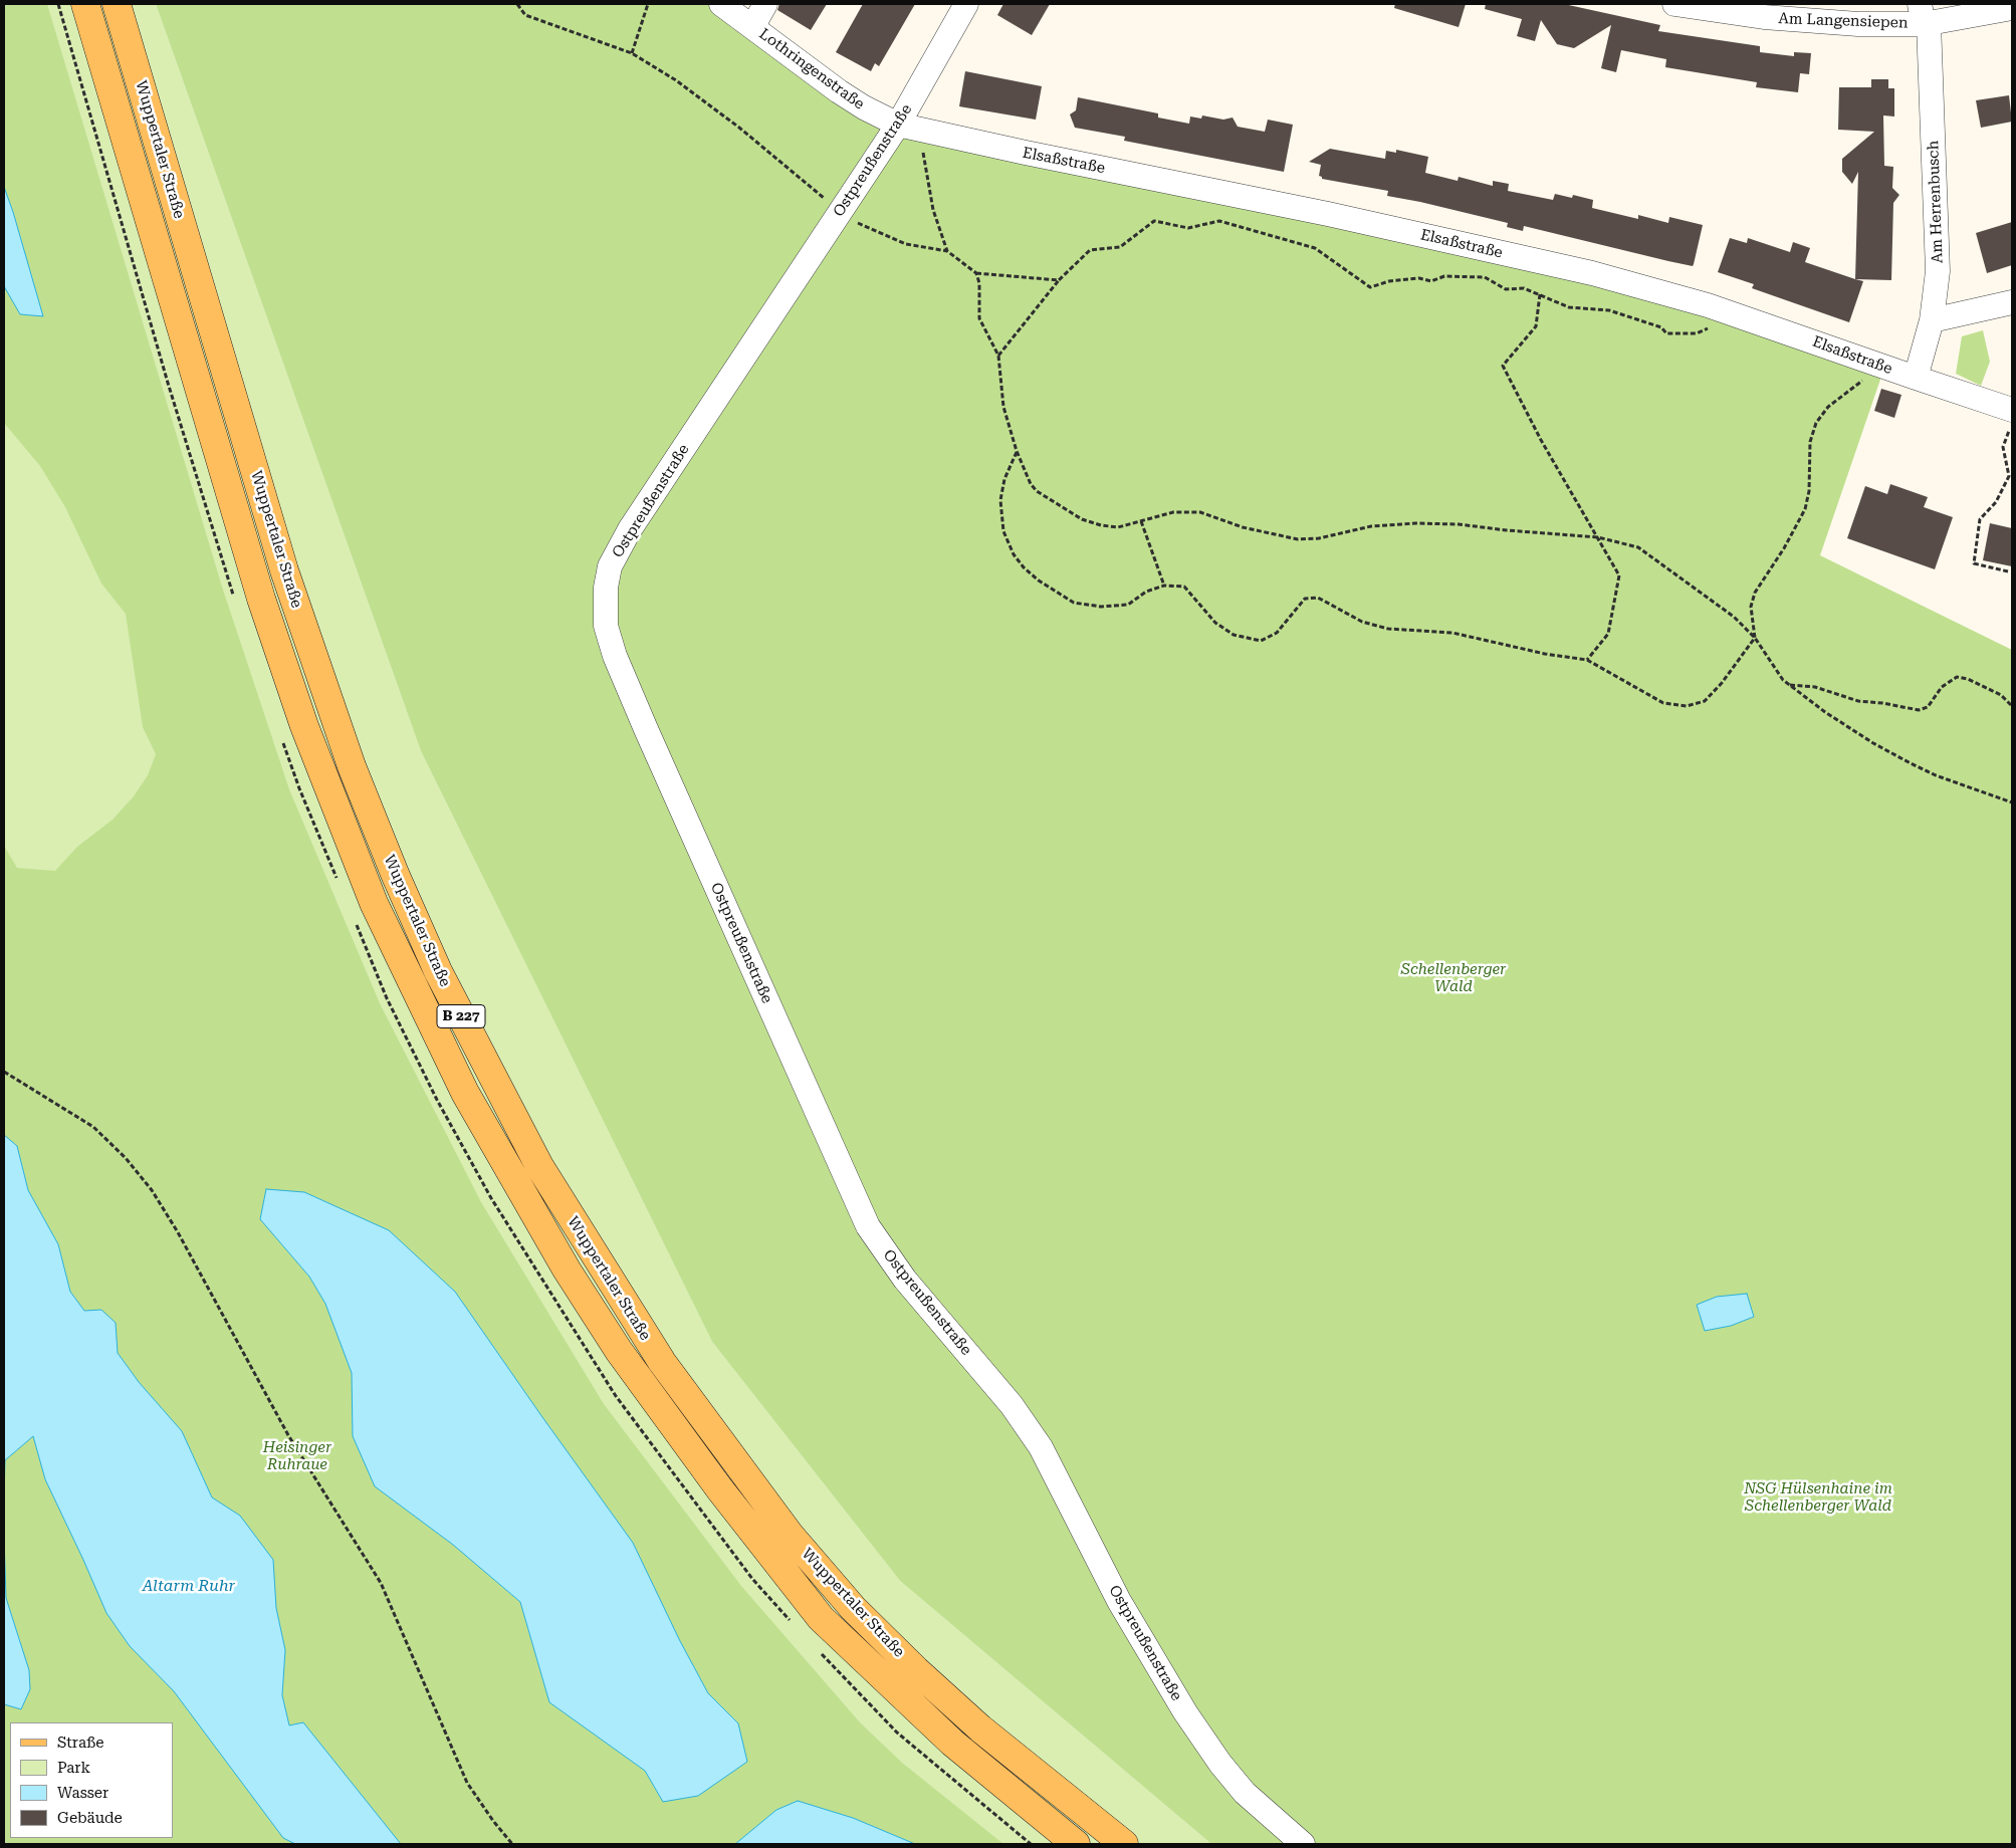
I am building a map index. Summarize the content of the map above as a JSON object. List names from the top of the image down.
{
  "streets": {
    "main road": ["Wuppertaler Straße", "B 227"],
    "street": [
      "Am Langensiepen",
      "Lothringenstraße",
      "Ostpreußenstraße",
      "Elsaßstraße",
      "Am Herrenbusch"
    ]
  },
  "crossings": [
    ["Am Langensiepen", "Am Herrenbusch"],
    ["Lothringenstraße", "Ostpreußenstraße"],
    ["Lothringenstraße", "Elsaßstraße"],
    ["Ostpreußenstraße", "Elsaßstraße"],
    ["Elsaßstraße", "Am Herrenbusch"]
  ],
  "water": ["Altarm Ruhr"],
  "parks": ["Schellenberger Wald", "Heisinger Ruhraue", "NSG Hülsenhaine im Schellenberger Wald"],
  "legend": [
    "Straße",
    "Park",
    "Wasser",
    "Gebäude"
  ]
}
